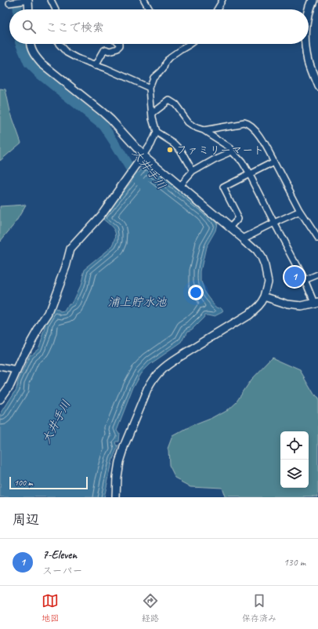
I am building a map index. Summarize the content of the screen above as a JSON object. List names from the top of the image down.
{
  "water": ["大井手川", "浦上貯水池"],
  "places": ["ファミリーマート"],
  "scale_bar": "100 m",
  "page": {
    "search": "ここで検索",
    "pins": "1",
    "scale": "100 m",
    "heading": "周辺",
    "list": [
      {
        "mark": "1",
        "name": "7-Eleven",
        "note": "スーパー",
        "value": "130 m"
      }
    ],
    "nav": ["地図", "経路", "保存済み"]
  }
}
